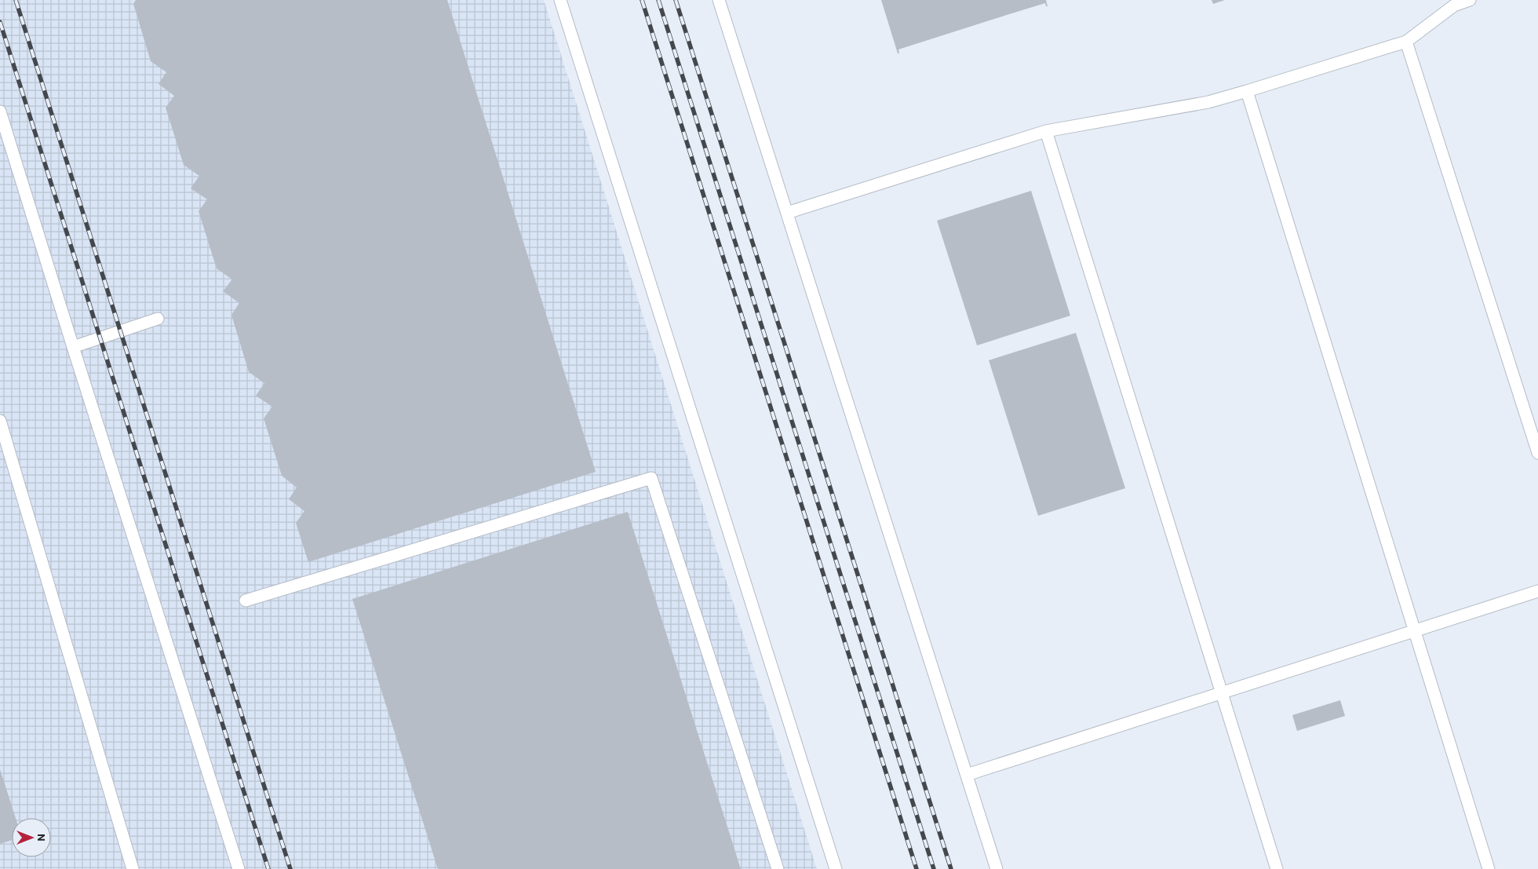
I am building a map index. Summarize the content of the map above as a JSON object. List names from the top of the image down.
{
  "north": "right"
}
